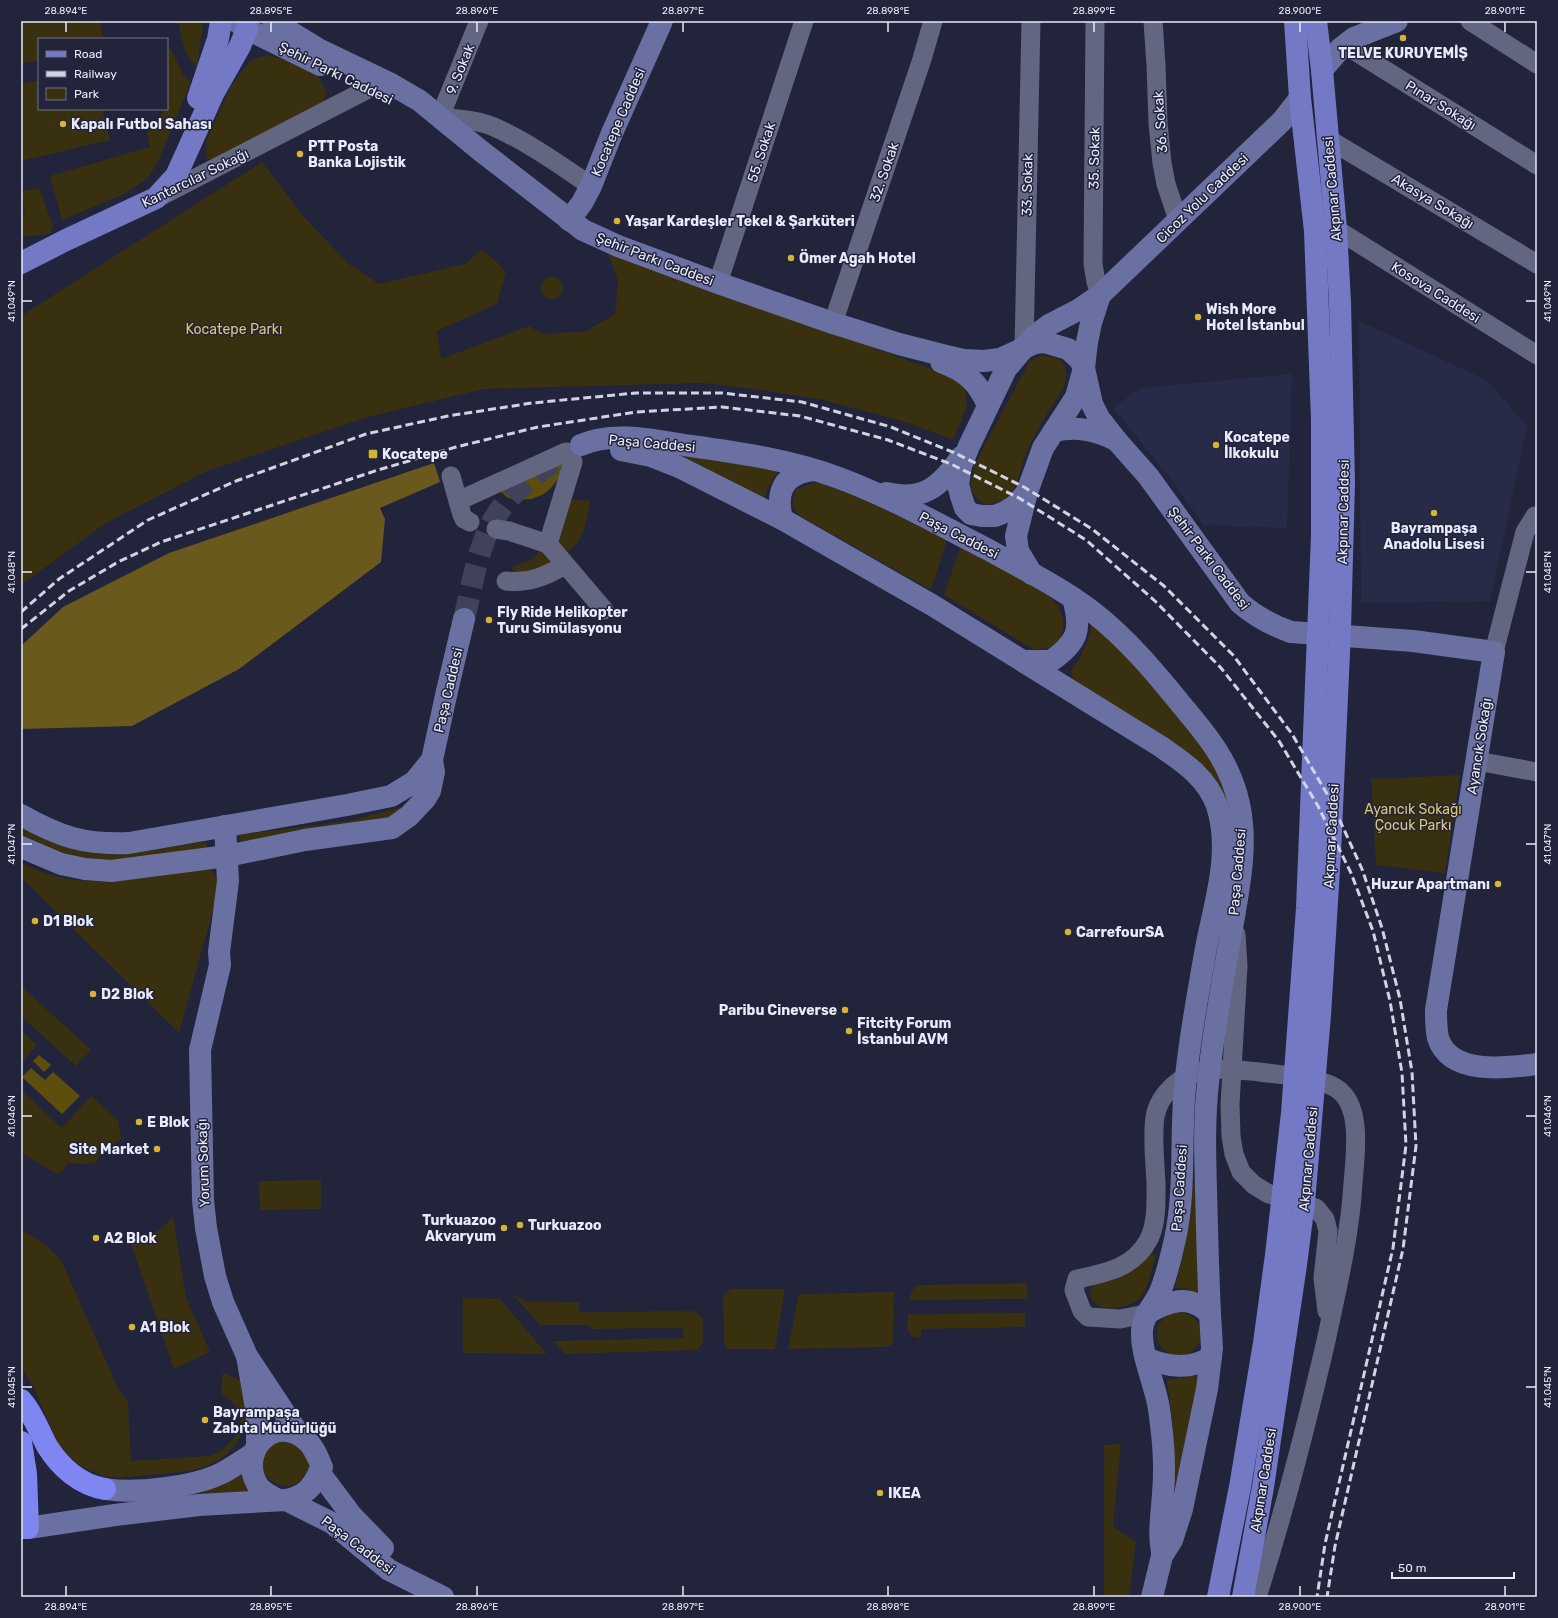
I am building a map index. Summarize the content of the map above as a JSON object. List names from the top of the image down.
{
  "streets": {
    "main road": [
      "Şehir Parkı Caddesi",
      "Kocatepe Caddesi",
      "Kantarcılar Sokağı",
      "Akpınar Caddesi",
      "Cicoz Yolu Caddesi",
      "Paşa Caddesi",
      "Ayancık Sokağı",
      "Yorum Sokağı"
    ],
    "street": [
      "9. Sokak",
      "Pınar Sokağı",
      "36. Sokak",
      "55. Sokak",
      "35. Sokak",
      "32. Sokak",
      "33. Sokak",
      "Akasya Sokağı",
      "Kosova Caddesi"
    ]
  },
  "crossings": [
    ["9. Sokak", "Şehir Parkı Caddesi"],
    ["Şehir Parkı Caddesi", "Kocatepe Caddesi"],
    ["Şehir Parkı Caddesi", "55. Sokak"],
    ["Şehir Parkı Caddesi", "32. Sokak"],
    ["Şehir Parkı Caddesi", "Kantarcılar Sokağı"],
    ["Şehir Parkı Caddesi", "33. Sokak"],
    ["Şehir Parkı Caddesi", "Cicoz Yolu Caddesi"],
    ["Şehir Parkı Caddesi", "Ayancık Sokağı"],
    ["36. Sokak", "Cicoz Yolu Caddesi"],
    ["35. Sokak", "Cicoz Yolu Caddesi"],
    ["33. Sokak", "Cicoz Yolu Caddesi"],
    ["Akpınar Caddesi", "Cicoz Yolu Caddesi"],
    ["Akpınar Caddesi", "Akasya Sokağı"],
    ["Akpınar Caddesi", "Kosova Caddesi"],
    ["Paşa Caddesi", "Yorum Sokağı"]
  ],
  "parks": ["Kocatepe Parkı", "Ayancık Sokağı Çocuk Parkı"],
  "places": {
    "other": [
      "TELVE KURUYEMİŞ",
      "Kapalı Futbol Sahası",
      "PTT Posta Banka Lojistik",
      "Yaşar Kardeşler Tekel & Şarküteri",
      "Ömer Agah Hotel",
      "Wish More Hotel İstanbul",
      "Kocatepe İlkokulu",
      "Bayrampaşa Anadolu Lisesi",
      "Fly Ride Helikopter Turu Simülasyonu",
      "Huzur Apartmanı",
      "D1 Blok",
      "CarrefourSA",
      "D2 Blok",
      "Paribu Cineverse",
      "Fitcity Forum İstanbul AVM",
      "E Blok",
      "Site Market",
      "Turkuazoo",
      "Turkuazoo Akvaryum",
      "A2 Blok",
      "A1 Blok",
      "Bayrampaşa Zabıta Müdürlüğü",
      "IKEA"
    ],
    "transit": ["Kocatepe"]
  },
  "legend": ["Road", "Railway", "Park"],
  "scale_bar": "50 m",
  "coordinates": [
    "28.894°E",
    "28.895°E",
    "28.896°E",
    "28.897°E",
    "28.898°E",
    "28.899°E",
    "28.900°E",
    "28.901°E",
    "41.049°N",
    "41.048°N",
    "41.047°N",
    "41.046°N",
    "41.045°N"
  ]
}
